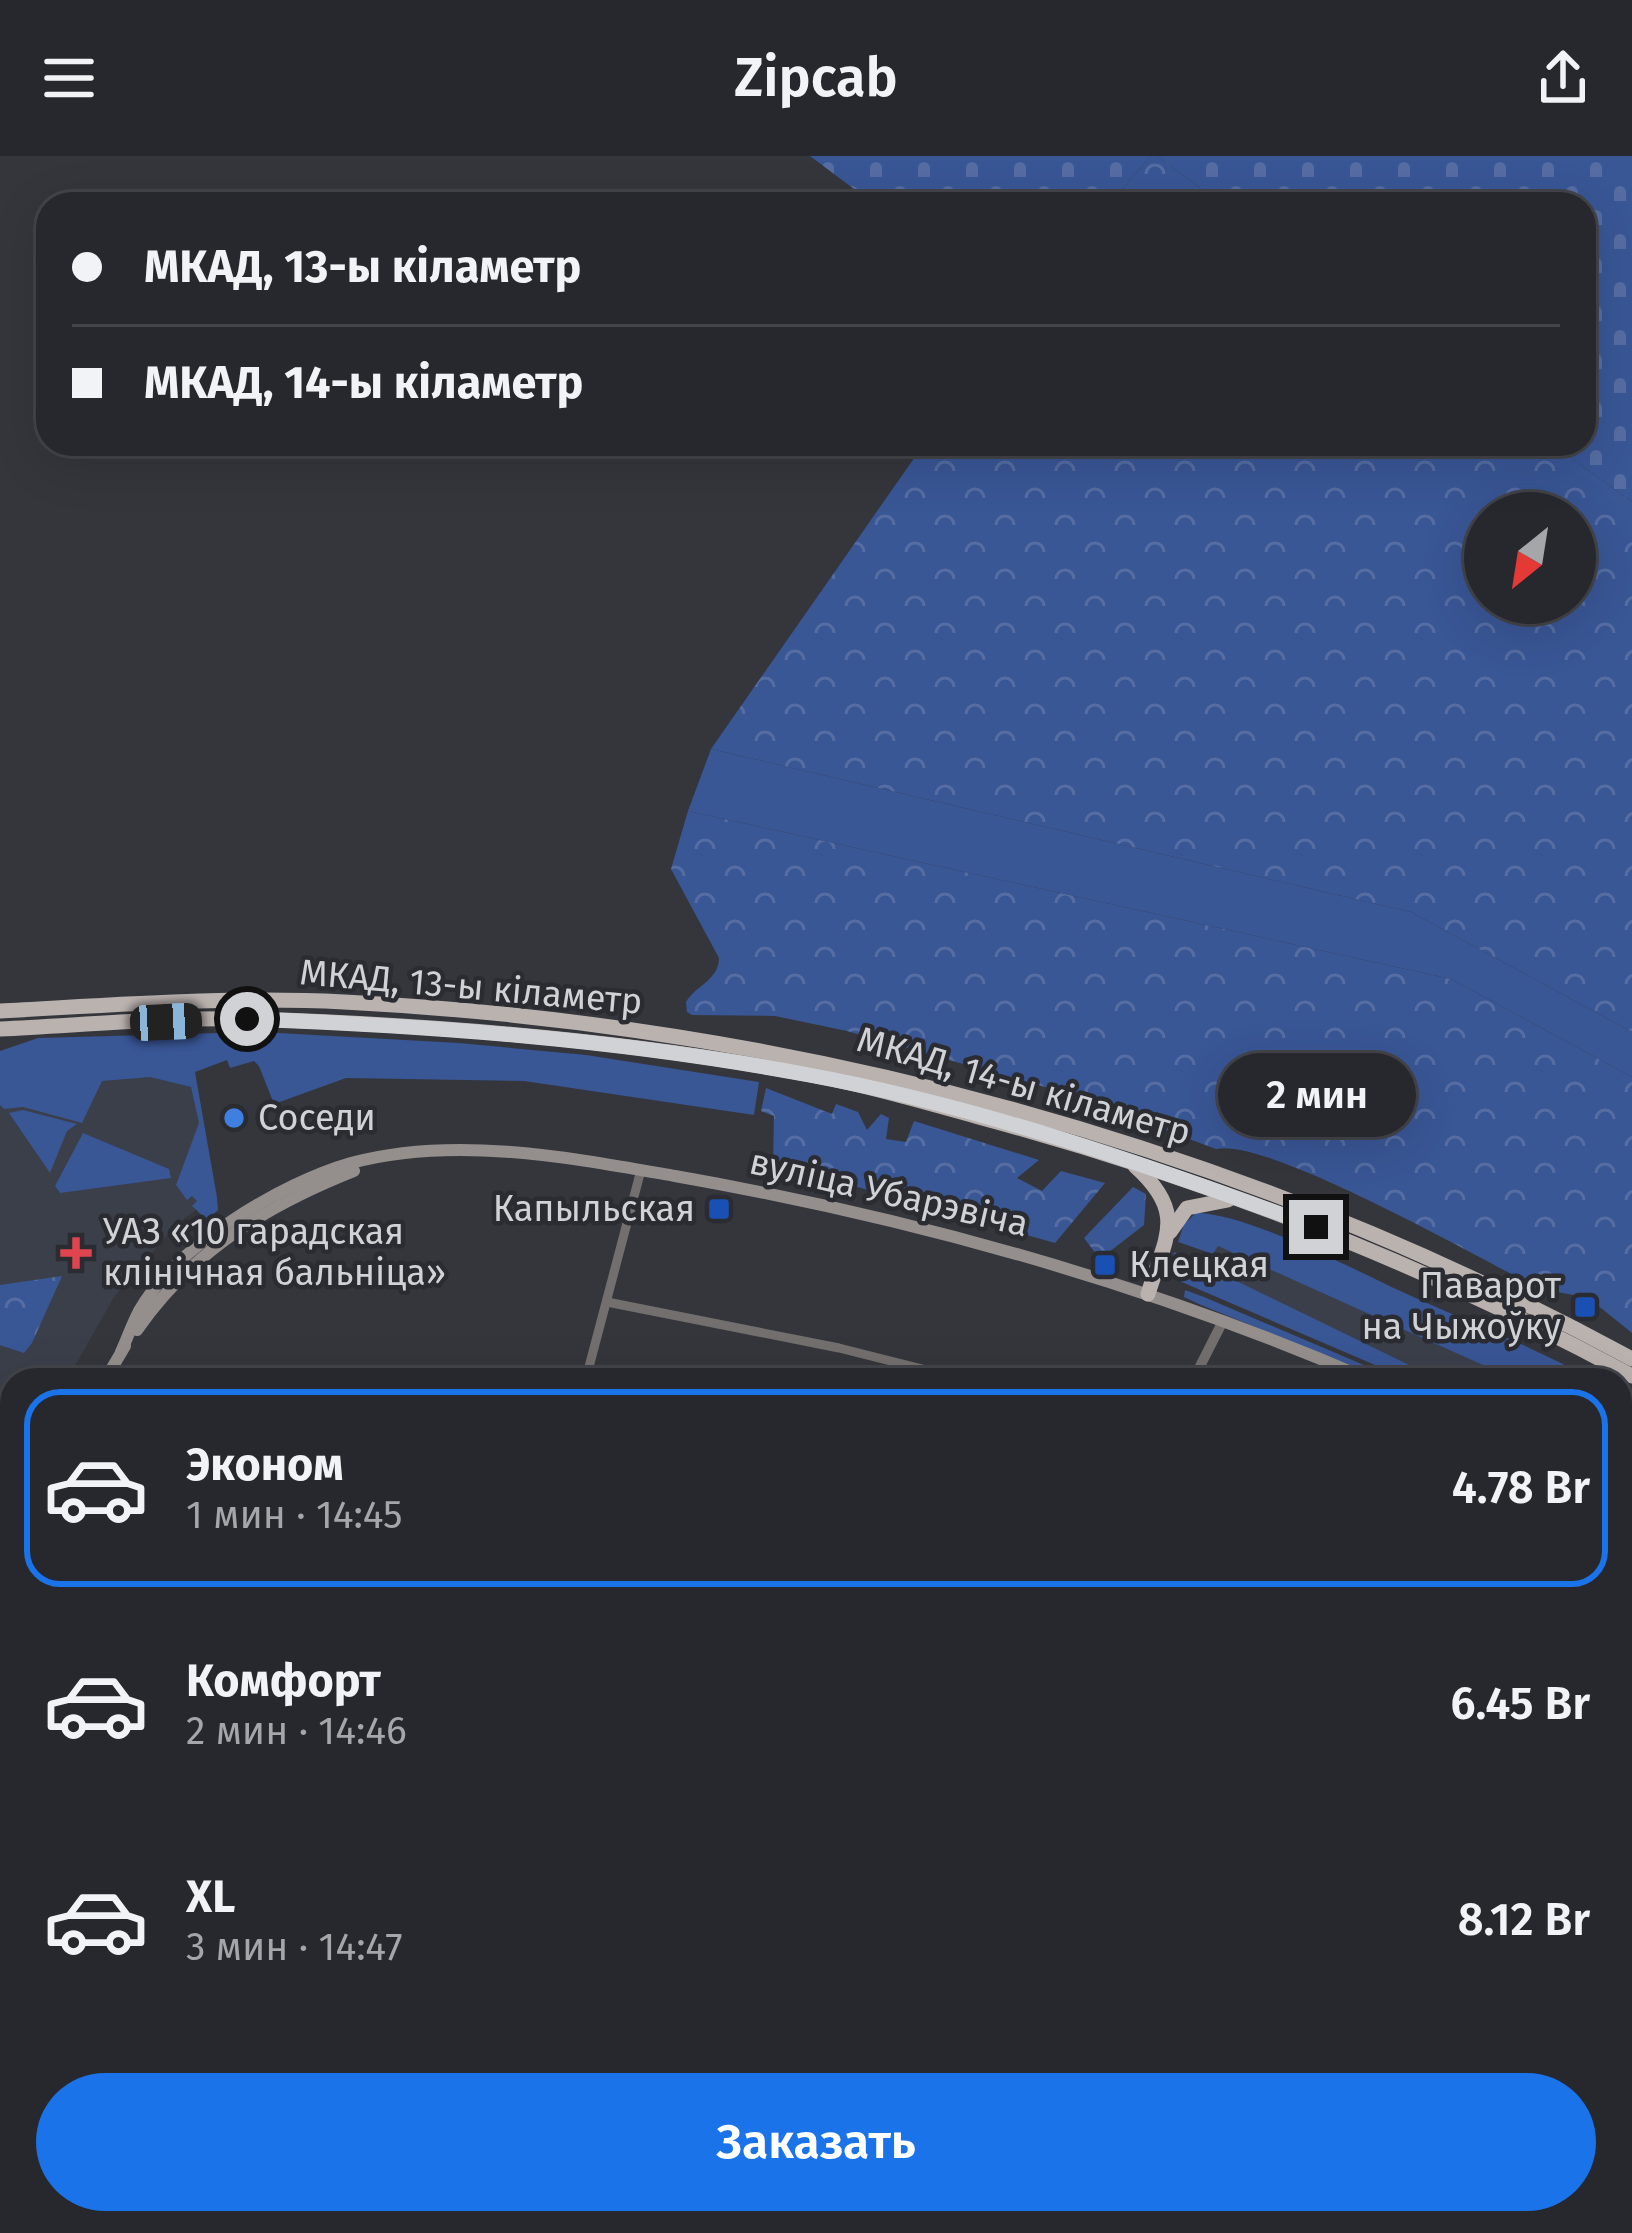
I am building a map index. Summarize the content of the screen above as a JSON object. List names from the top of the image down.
{
  "streets": {
    "highway": ["МКАД, 13-ы кіламетр", "МКАД, 14-ы кіламетр"],
    "main road": ["вуліца Убарэвіча"]
  },
  "crossings": [
    ["МКАД, 13-ы кіламетр", "МКАД, 14-ы кіламетр"]
  ],
  "places": {
    "other": ["Соседи"],
    "transit": ["Капыльская", "Клецкая", "Паварот на Чыжоўку"],
    "health": ["УАЗ «10 гарадская клінічная бальніца»"]
  },
  "north": "bottom left",
  "page": {
    "header": "Zipcab",
    "banner": ["МКАД, 13-ы кіламетр", "МКАД, 14-ы кіламетр"],
    "bubble": "2 мин",
    "list": [
      {
        "name": "Эконом",
        "note": "1 мин · 14:45",
        "value": "4.78 Br"
      },
      {
        "name": "Комфорт",
        "note": "2 мин · 14:46",
        "value": "6.45 Br"
      },
      {
        "name": "XL",
        "note": "3 мин · 14:47",
        "value": "8.12 Br"
      }
    ],
    "buttons": "Заказать"
  }
}
